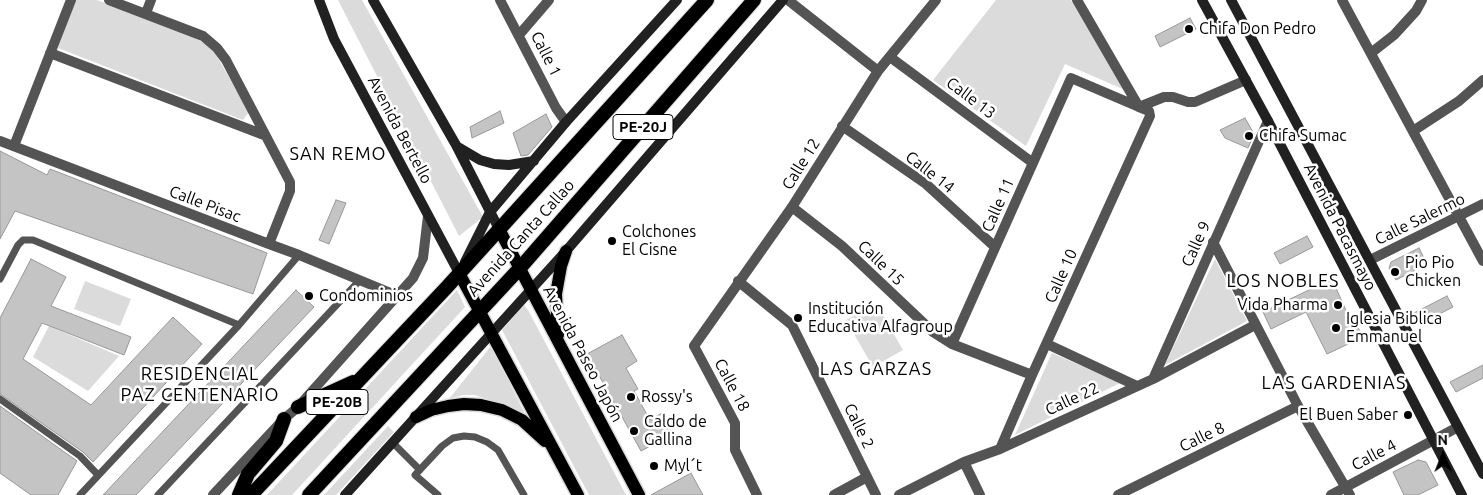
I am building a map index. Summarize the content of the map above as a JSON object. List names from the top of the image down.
{
  "streets": {
    "highway": ["PE-20J", "Avenida Canta Callao", "PE-20B"],
    "main road": ["Avenida Bertello", "Avenida Pacasmayo", "Avenida Paseo Japón"],
    "street": [
      "Calle 1",
      "Calle 13",
      "Calle 12",
      "Calle 14",
      "Calle Pisac",
      "Calle 11",
      "Calle Salermo",
      "Calle 9",
      "Calle 15",
      "Calle 10",
      "Calle 18",
      "Calle 22",
      "Calle 2",
      "Calle 8",
      "Calle 4"
    ]
  },
  "crossings": [
    ["Calle 1", "Avenida Canta Callao"],
    ["Calle 13", "Calle 12"],
    ["Calle 13", "Calle 11"],
    ["Avenida Bertello", "Avenida Canta Callao"],
    ["Calle 12", "Calle 14"],
    ["Calle 12", "Calle 15"],
    ["Calle 12", "Calle 18"],
    ["Calle 12", "Calle 2"],
    ["Calle 14", "Calle 11"],
    ["Calle 11", "Calle 15"],
    ["Calle 11", "Calle 10"],
    ["Calle Salermo", "Avenida Pacasmayo"],
    ["Avenida Pacasmayo", "Calle 9"],
    ["Avenida Pacasmayo", "Calle 4"],
    ["Avenida Canta Callao", "Avenida Paseo Japón"],
    ["Calle 9", "Calle 22"],
    ["Calle 15", "Calle 10"],
    ["Calle 10", "Calle 22"]
  ],
  "districts": [
    "SAN REMO",
    "LOS NOBLES",
    "LAS GARZAS",
    "RESIDENCIAL PAZ CENTENARIO",
    "LAS GARDENIAS"
  ],
  "places": [
    "Chifa Don Pedro",
    "Chifa Sumac",
    "Colchones El Cisne",
    "Pio Pio Chicken",
    "Condominios",
    "Vida Pharma",
    "Institución Educativa Alfagroup",
    "Iglesia Biblica Emmanuel",
    "Rossy's",
    "El Buen Saber",
    "Caldo de Gallina",
    "Myl´t"
  ],
  "north": "top"
}
